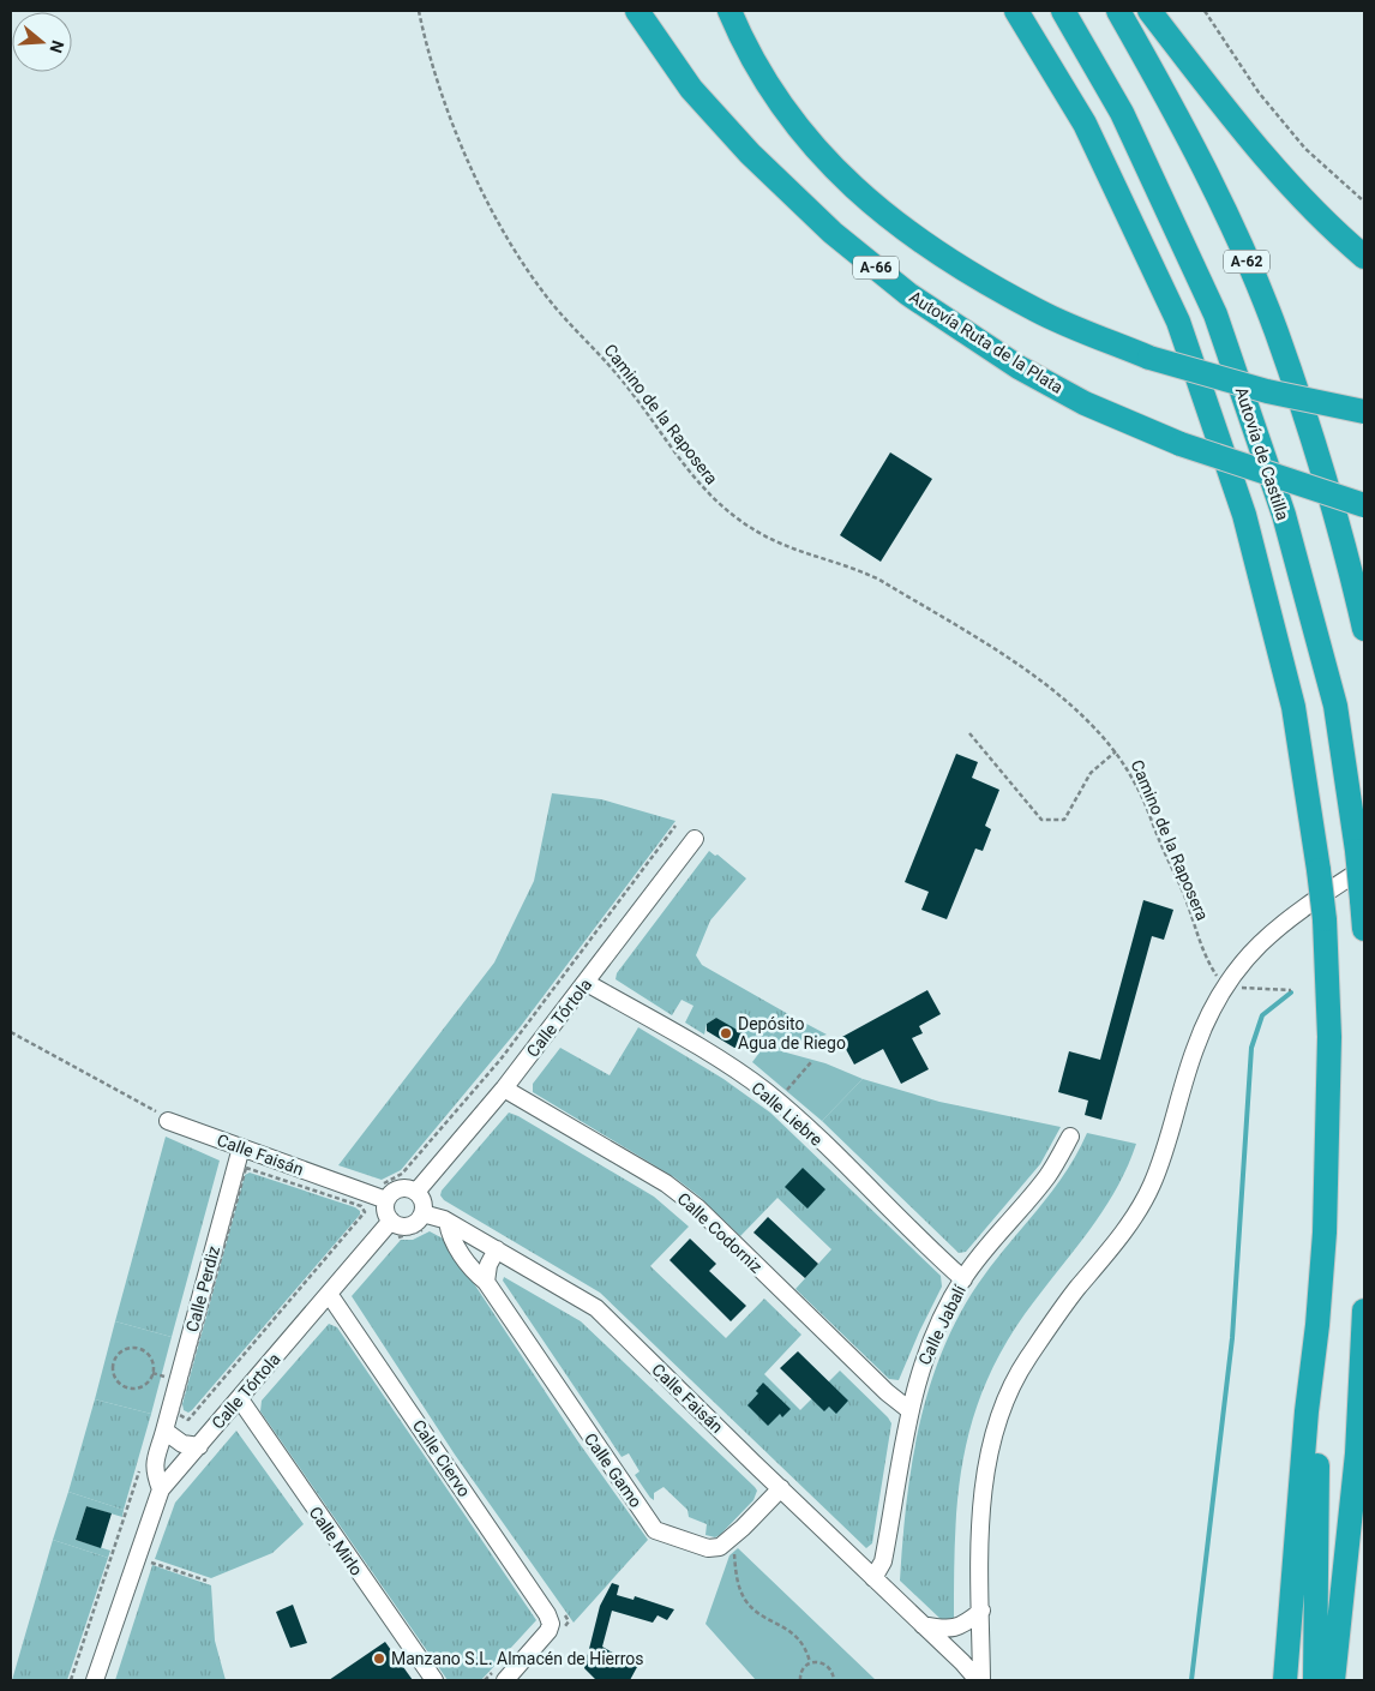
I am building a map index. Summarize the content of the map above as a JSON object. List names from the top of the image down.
{
  "streets": {
    "highway": [
      "A-62",
      "A-66",
      "Autovía Ruta de la Plata",
      "Autovía de Castilla"
    ],
    "street": [
      "Calle Tórtola",
      "Calle Liebre",
      "Calle Faisán",
      "Calle Codorniz",
      "Calle Perdiz",
      "Calle Jabalí",
      "Calle Ciervo",
      "Calle Gamo",
      "Calle Mirlo"
    ],
    "path": ["Camino de la Raposera"]
  },
  "crossings": [
    ["Calle Tórtola", "Calle Liebre"],
    ["Calle Tórtola", "Calle Faisán"],
    ["Calle Tórtola", "Calle Codorniz"],
    ["Calle Tórtola", "Calle Perdiz"],
    ["Calle Tórtola", "Calle Ciervo"],
    ["Calle Tórtola", "Calle Mirlo"],
    ["Calle Liebre", "Calle Jabalí"],
    ["Calle Faisán", "Calle Perdiz"],
    ["Calle Faisán", "Calle Jabalí"],
    ["Calle Faisán", "Calle Gamo"],
    ["Calle Codorniz", "Calle Jabalí"]
  ],
  "places": ["Depósito Agua de Riego", "Manzano S.L. Almacén de Hierros"],
  "north": "right"
}
